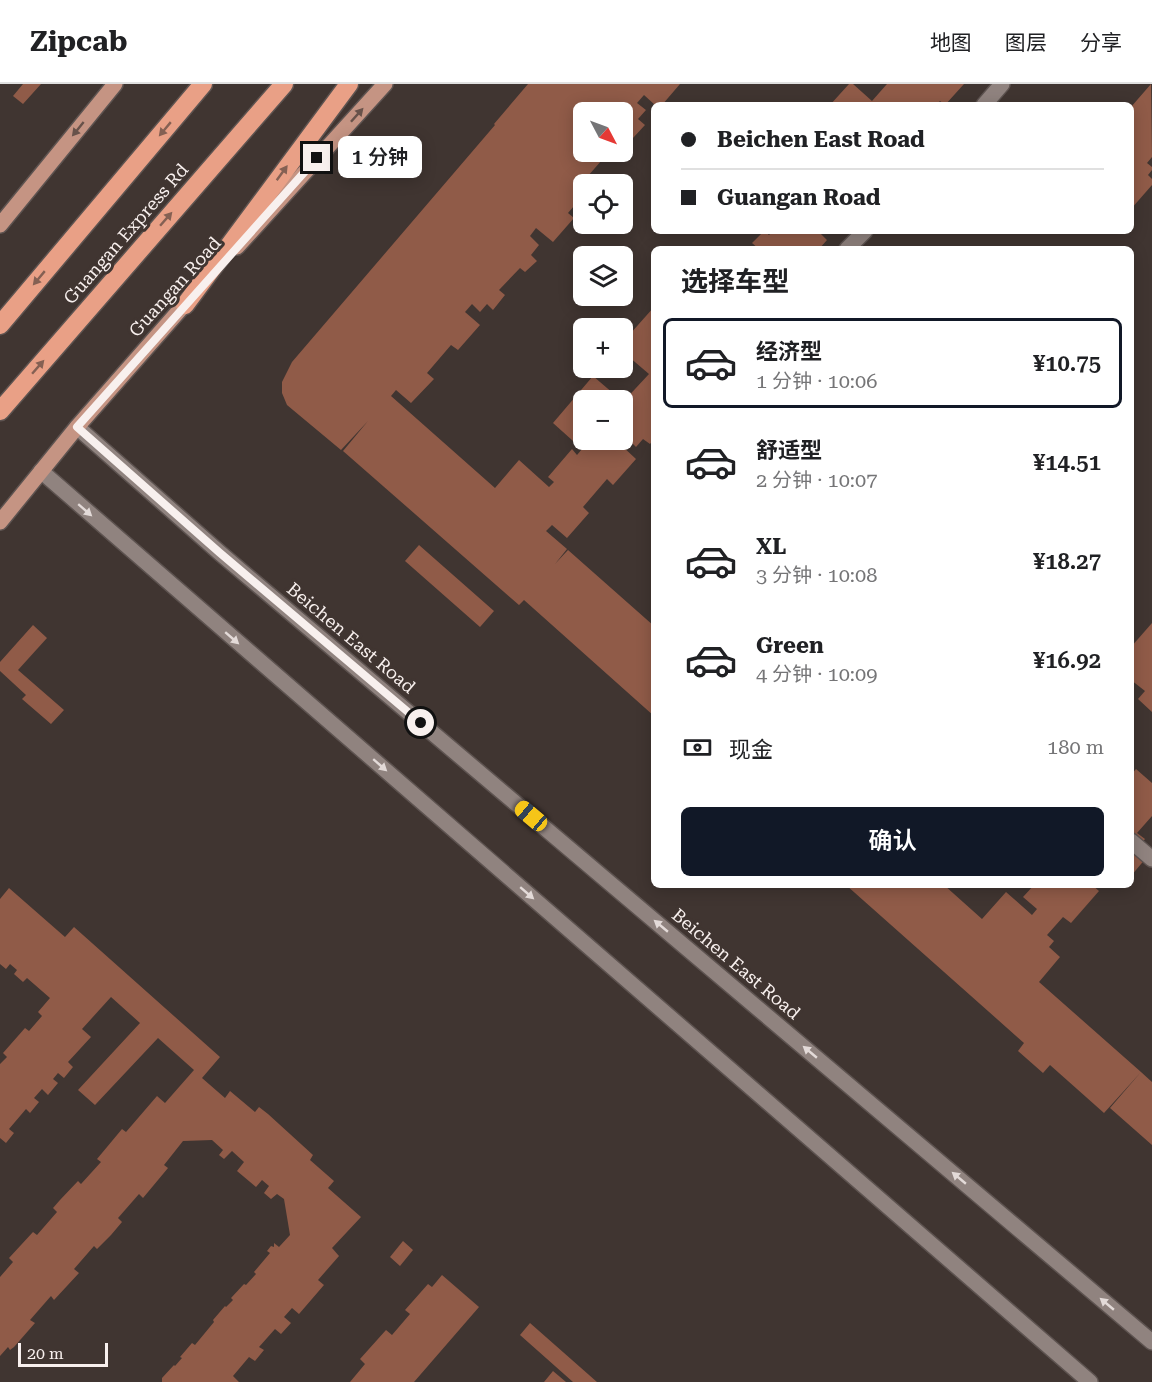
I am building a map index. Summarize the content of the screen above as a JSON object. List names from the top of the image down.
{
  "streets": {
    "highway": ["Guangan Express Rd"],
    "main road": ["Guangan Road"],
    "street": ["Beichen East Road"]
  },
  "crossings": [
    ["Guangan Road", "Beichen East Road"]
  ],
  "one_way": ["Guangan Road"],
  "scale_bar": "20 m",
  "north": "bottom right",
  "page": {
    "header": "Zipcab",
    "nav": ["地图", "图层", "分享"],
    "map_buttons": ["+", "−"],
    "banner": ["Beichen East Road", "Guangan Road"],
    "bubble": "1 分钟",
    "heading": "选择车型",
    "list": [
      {
        "name": "经济型",
        "note": "1 分钟 · 10:06",
        "value": "¥10.75"
      },
      {
        "name": "舒适型",
        "note": "2 分钟 · 10:07",
        "value": "¥14.51"
      },
      {
        "name": "XL",
        "note": "3 分钟 · 10:08",
        "value": "¥18.27"
      },
      {
        "name": "Green",
        "note": "4 分钟 · 10:09",
        "value": "¥16.92"
      }
    ],
    "pay": ["现金", "180 m"],
    "buttons": "确认",
    "scale": "20 m"
  }
}
